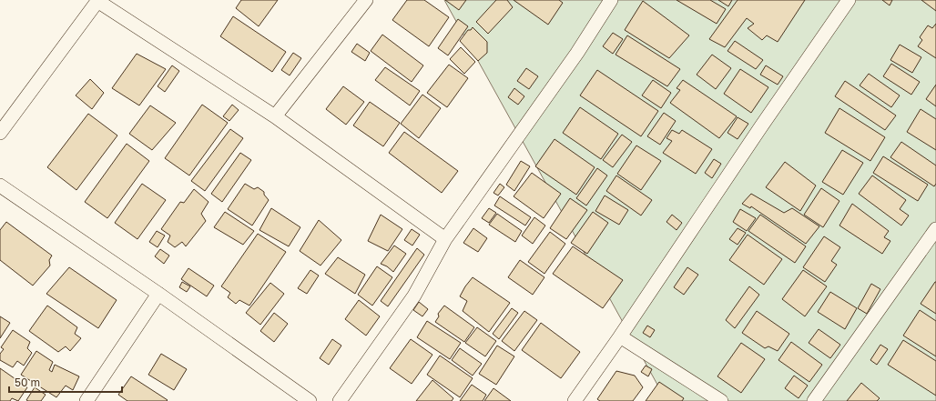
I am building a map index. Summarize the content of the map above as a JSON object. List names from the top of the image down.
{
  "scale_bar": "50 m"
}
